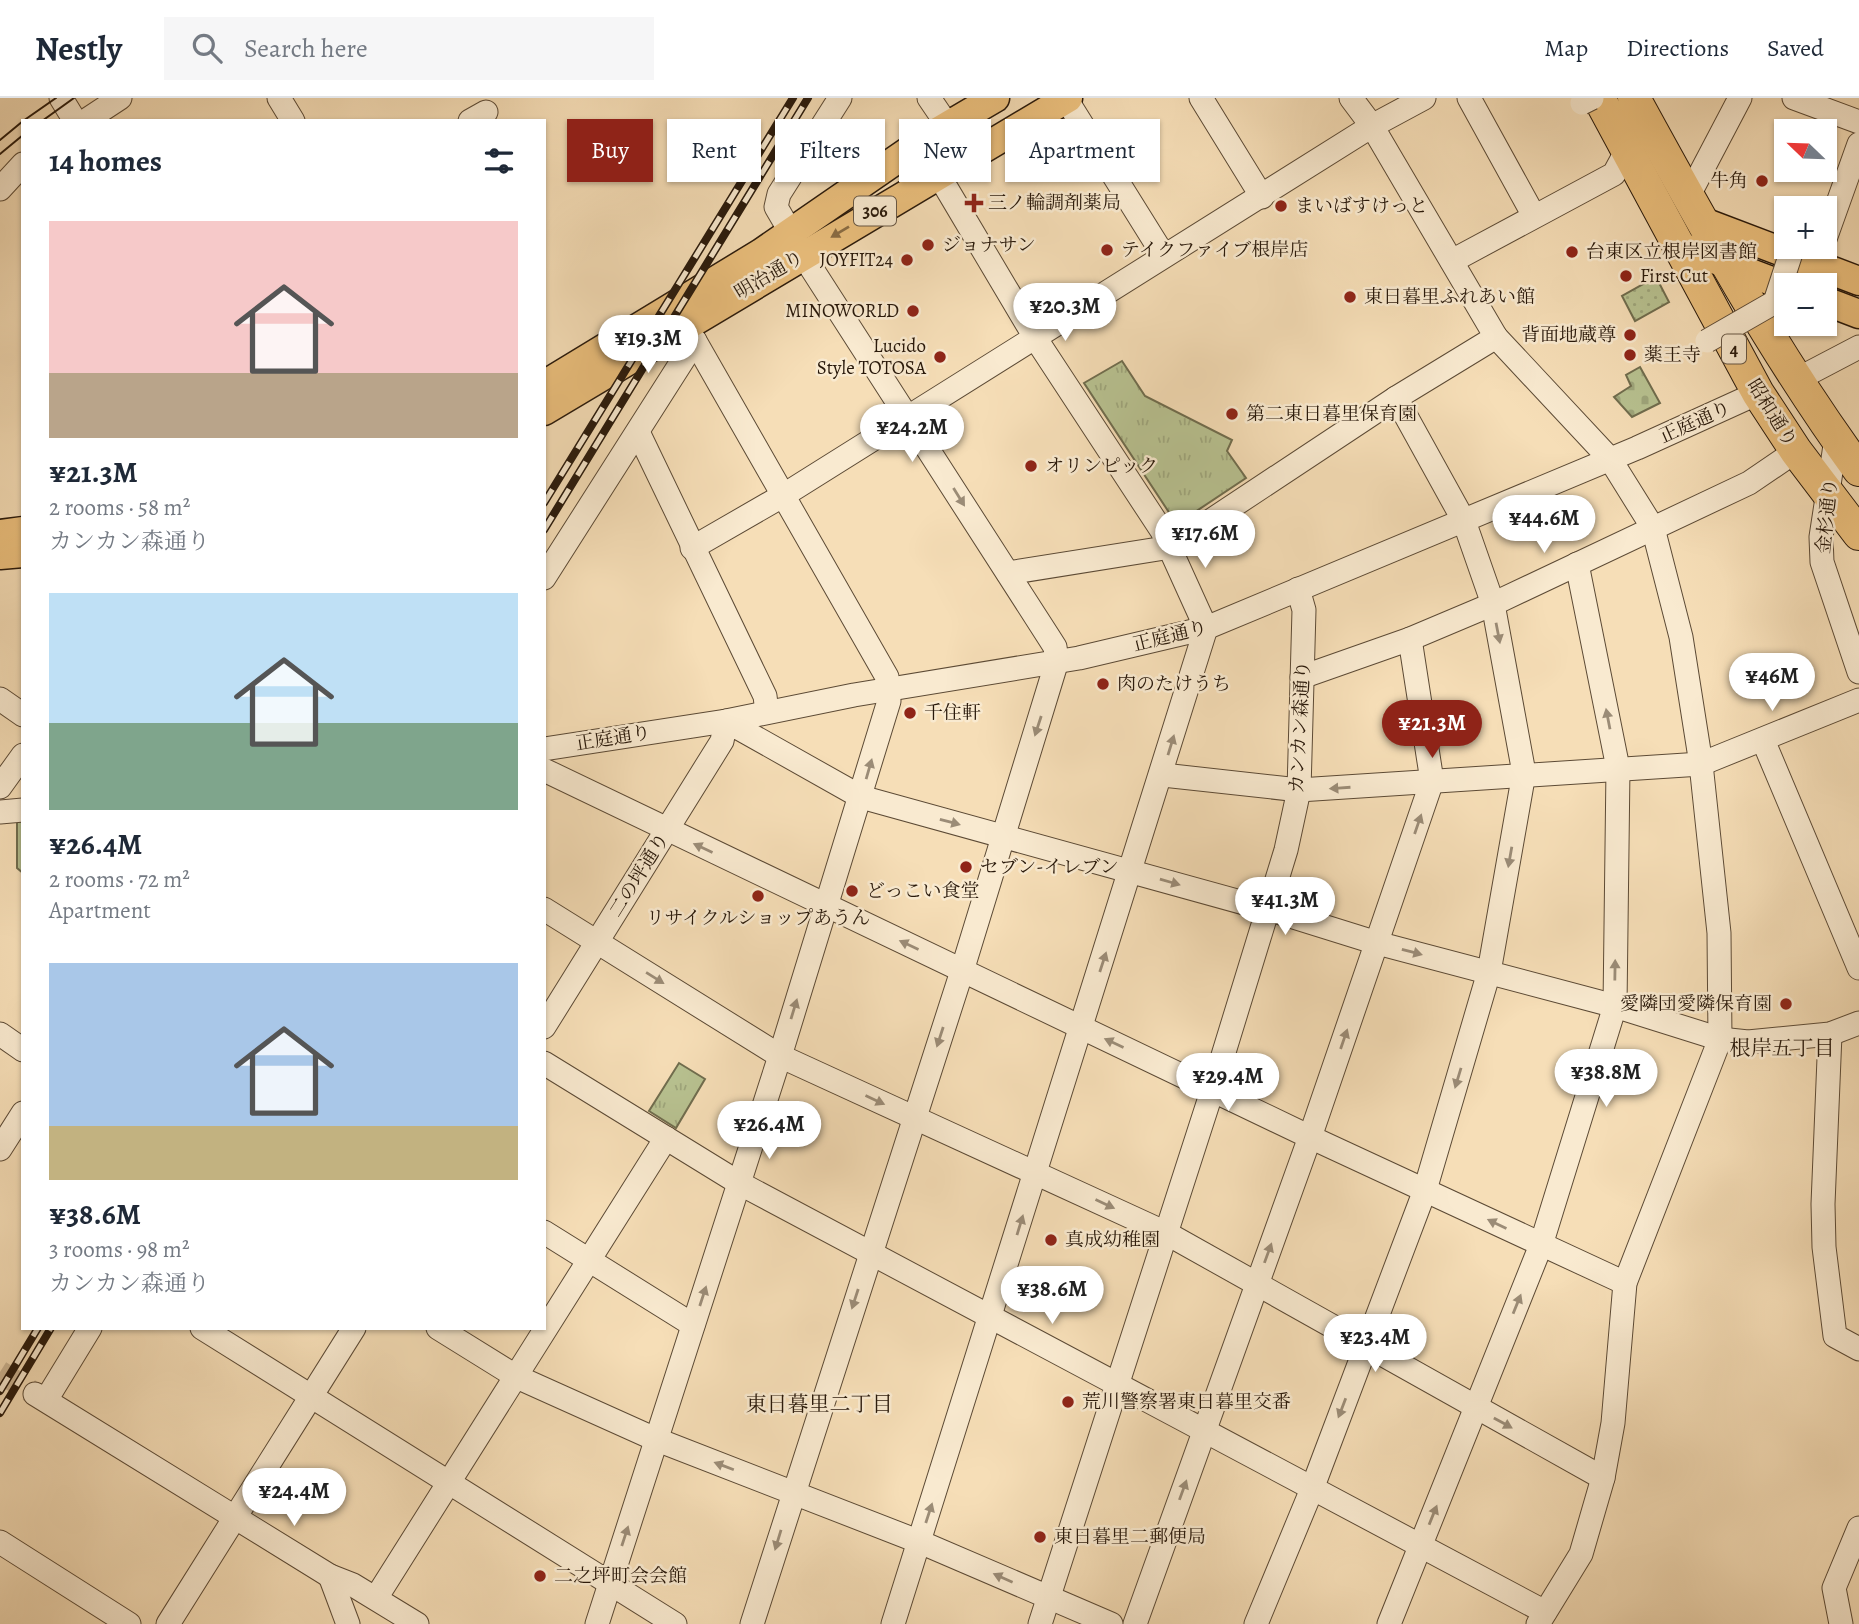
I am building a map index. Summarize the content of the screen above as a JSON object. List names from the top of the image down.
{
  "streets": {
    "highway": ["4", "昭和通り"],
    "main road": ["306", "明治通り"],
    "street": [
      "正庭通り",
      "金杉通り",
      "カンカン森通り",
      "二の坪通り"
    ]
  },
  "crossings": [
    ["昭和通り", "正庭通り"],
    ["昭和通り", "金杉通り"],
    ["正庭通り", "カンカン森通り"],
    ["正庭通り", "二の坪通り"]
  ],
  "districts": ["根岸五丁目", "東日暮里二丁目"],
  "places": {
    "other": [
      "牛角",
      "まいばすけっと",
      "ジョナサン",
      "テイクファイブ根岸店",
      "台東区立根岸図書館",
      "JOYFIT24",
      "First Cut",
      "東日暮里ふれあい館",
      "MINOWORLD",
      "背面地蔵尊",
      "薬王寺",
      "Lucido Style TOTOSA",
      "第二東日暮里保育園",
      "オリンピック",
      "肉のたけうち",
      "千住軒",
      "セブン-イレブン",
      "どっこい食堂",
      "リサイクルショップあうん",
      "愛隣団愛隣保育園",
      "真成幼稚園",
      "荒川警察署東日暮里交番",
      "東日暮里二郵便局",
      "二之坪町会会館"
    ],
    "health": ["三ノ輪調剤薬局"]
  },
  "north": "top left",
  "page": {
    "header": "Nestly",
    "search": "Search here",
    "nav": ["Map", "Directions", "Saved"],
    "map_buttons": ["+", "−"],
    "chip": [
      "Buy",
      "Rent",
      "Filters",
      "New",
      "Apartment"
    ],
    "heading": "14 homes",
    "list": [
      {
        "name": "¥21.3M",
        "note": "2 rooms · 58 m² · カンカン森通り"
      },
      {
        "name": "¥26.4M",
        "note": "2 rooms · 72 m² · Apartment"
      },
      {
        "name": "¥38.6M",
        "note": "3 rooms · 98 m² · カンカン森通り"
      }
    ],
    "price": [
      "¥20.3M",
      "¥19.3M",
      "¥24.2M",
      "¥44.6M",
      "¥17.6M",
      "¥46M",
      "¥21.3M",
      "¥41.3M",
      "¥38.8M",
      "¥29.4M",
      "¥26.4M",
      "¥38.6M",
      "¥23.4M",
      "¥24.4M"
    ]
  }
}
